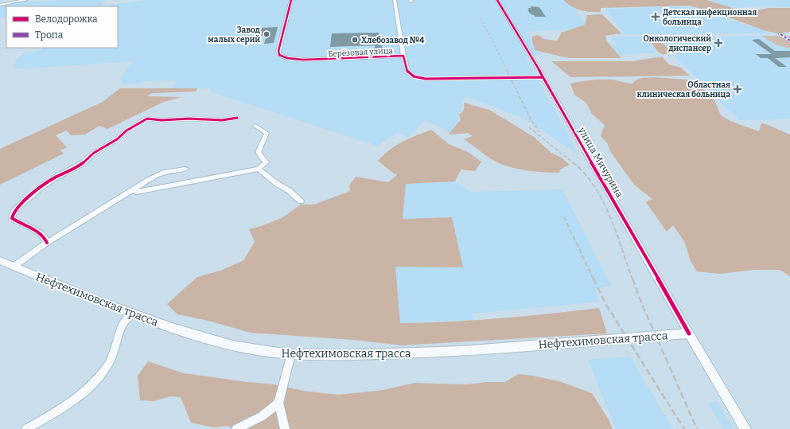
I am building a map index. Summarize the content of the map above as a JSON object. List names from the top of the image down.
{
  "streets": {
    "main road": ["улица Мичурина", "Нефтехимовская трасса"],
    "street": ["Берёзовая улица"]
  },
  "crossings": [
    ["Берёзовая улица", "улица Мичурина"],
    ["улица Мичурина", "Нефтехимовская трасса"]
  ],
  "places": {
    "health": ["Детская инфекционная больница", "Онкологический диспансер", "Областная клиническая больница"],
    "other": ["Завод малых серий", "Хлебозавод №4"]
  },
  "legend": ["Велодорожка", "Тропа"]
}
